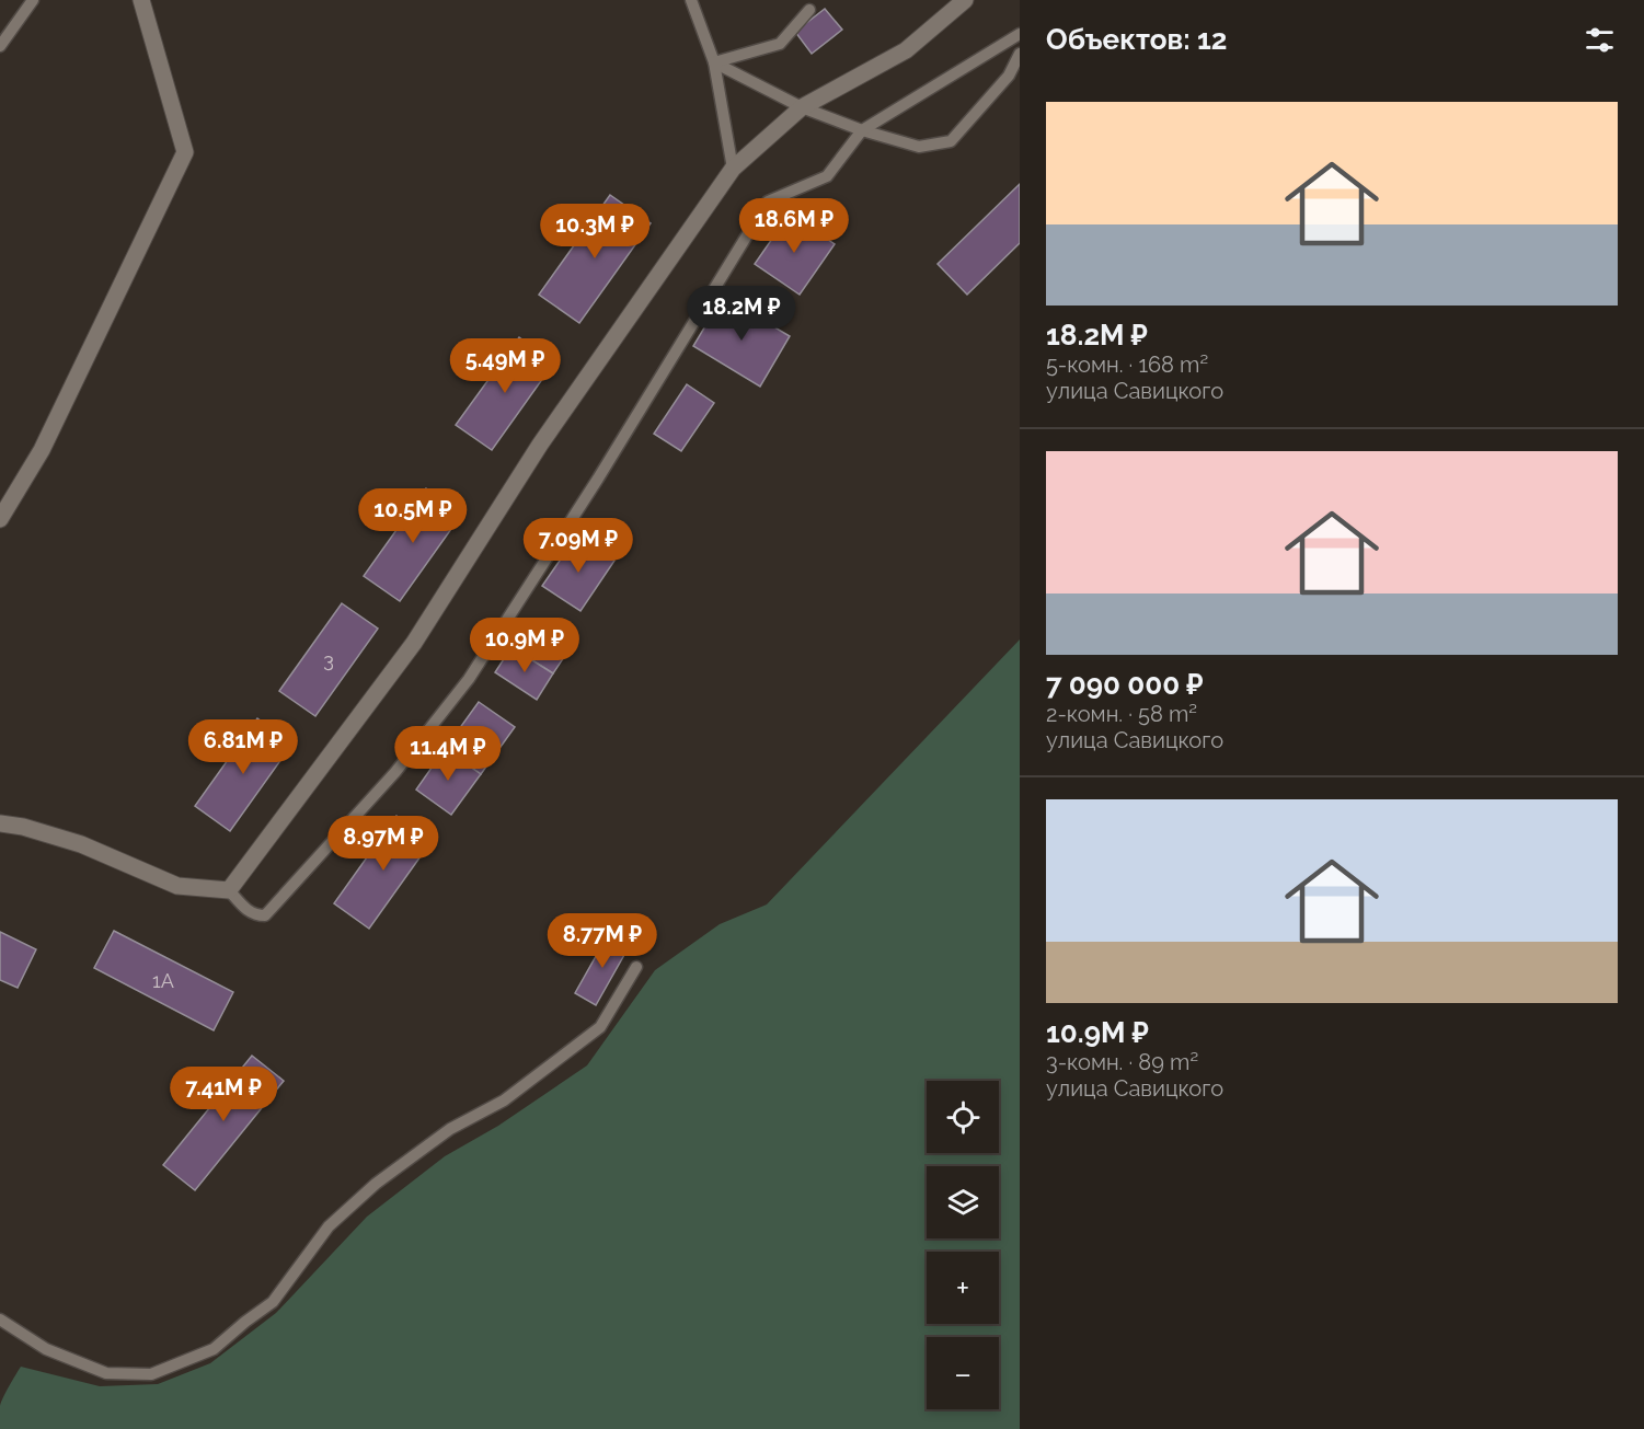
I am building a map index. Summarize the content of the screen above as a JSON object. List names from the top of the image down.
{
  "house_numbers": ["3", "1А"],
  "page": {
    "heading": "Объектов: 12",
    "list": [
      {
        "name": "18.2M ₽",
        "note": "5-комн. · 168 m² · улица Савицкого"
      },
      {
        "name": "7 090 000 ₽",
        "note": "2-комн. · 58 m² · улица Савицкого"
      },
      {
        "name": "10.9M ₽",
        "note": "3-комн. · 89 m² · улица Савицкого"
      }
    ],
    "price": [
      "18.6M ₽",
      "10.3M ₽",
      "18.2M ₽",
      "5.49M ₽",
      "10.5M ₽",
      "7.09M ₽",
      "10.9M ₽",
      "6.81M ₽",
      "11.4M ₽",
      "8.97M ₽",
      "8.77M ₽",
      "7.41M ₽"
    ],
    "map_buttons": ["+", "−"]
  }
}
